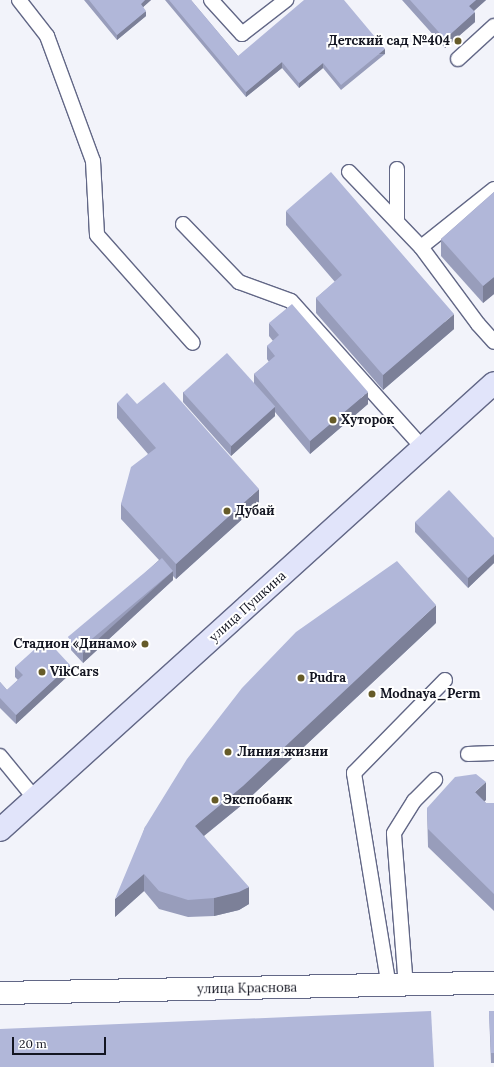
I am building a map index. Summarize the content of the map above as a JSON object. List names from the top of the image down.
{
  "streets": {
    "main road": ["улица Пушкина"],
    "street": ["улица Краснова"]
  },
  "places": [
    "Детский сад №404",
    "Хуторок",
    "Дубай",
    "Стадион «Динамо»",
    "VikCars",
    "Pudra",
    "Modnaya_Perm",
    "Линия жизни",
    "Экспобанк"
  ],
  "scale_bar": "20 m"
}
